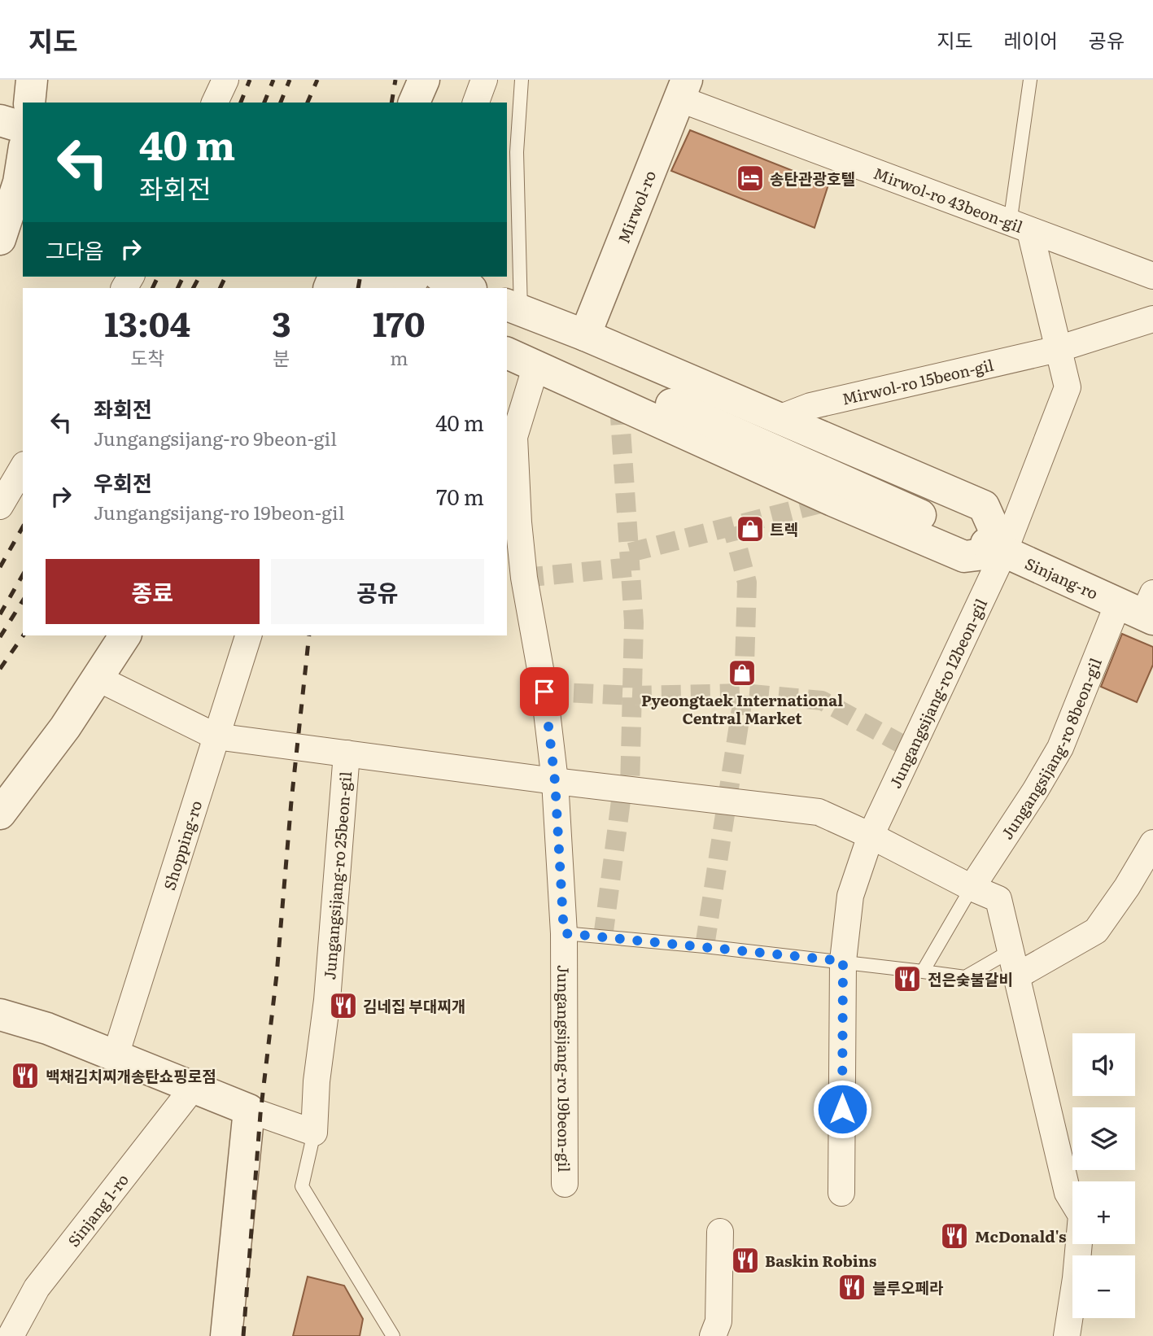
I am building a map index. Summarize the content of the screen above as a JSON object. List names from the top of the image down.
{
  "streets": {
    "street": [
      "Mirwol-ro 43beon-gil",
      "Mirwol-ro",
      "Mirwol-ro 15beon-gil",
      "Sinjang-ro",
      "Jungangsijang-ro 12beon-gil",
      "Jungangsijang-ro 8beon-gil",
      "Shopping-ro",
      "Jungangsijang-ro 25beon-gil",
      "Jungangsijang-ro 19beon-gil",
      "Sinjang 1-ro"
    ]
  },
  "crossings": [
    ["Mirwol-ro 43beon-gil", "Mirwol-ro"],
    ["Sinjang-ro", "Jungangsijang-ro 12beon-gil"],
    ["Sinjang-ro", "Jungangsijang-ro 8beon-gil"]
  ],
  "places": {
    "hotel": ["송탄관광호텔"],
    "shop": ["트렉", "Pyeongtaek International Central Market"],
    "restaurant": [
      "전은숮불갈비",
      "김네집 부대찌개",
      "백채김치찌개송탄쇼핑로점",
      "McDonald's",
      "Baskin Robins",
      "블루오페라"
    ]
  },
  "page": {
    "header": "지도",
    "nav": ["지도", "레이어", "공유"],
    "turn": ["40 m", "좌회전"],
    "then": "그다음",
    "eta": [
      "13:04",
      "도착",
      "3",
      "분",
      "170",
      "m"
    ],
    "list": [
      {
        "name": "좌회전",
        "note": "Jungangsijang-ro 9beon-gil",
        "value": "40 m"
      },
      {
        "name": "우회전",
        "note": "Jungangsijang-ro 19beon-gil",
        "value": "70 m"
      }
    ],
    "buttons": ["종료", "공유"],
    "map_buttons": ["+", "−"]
  }
}
